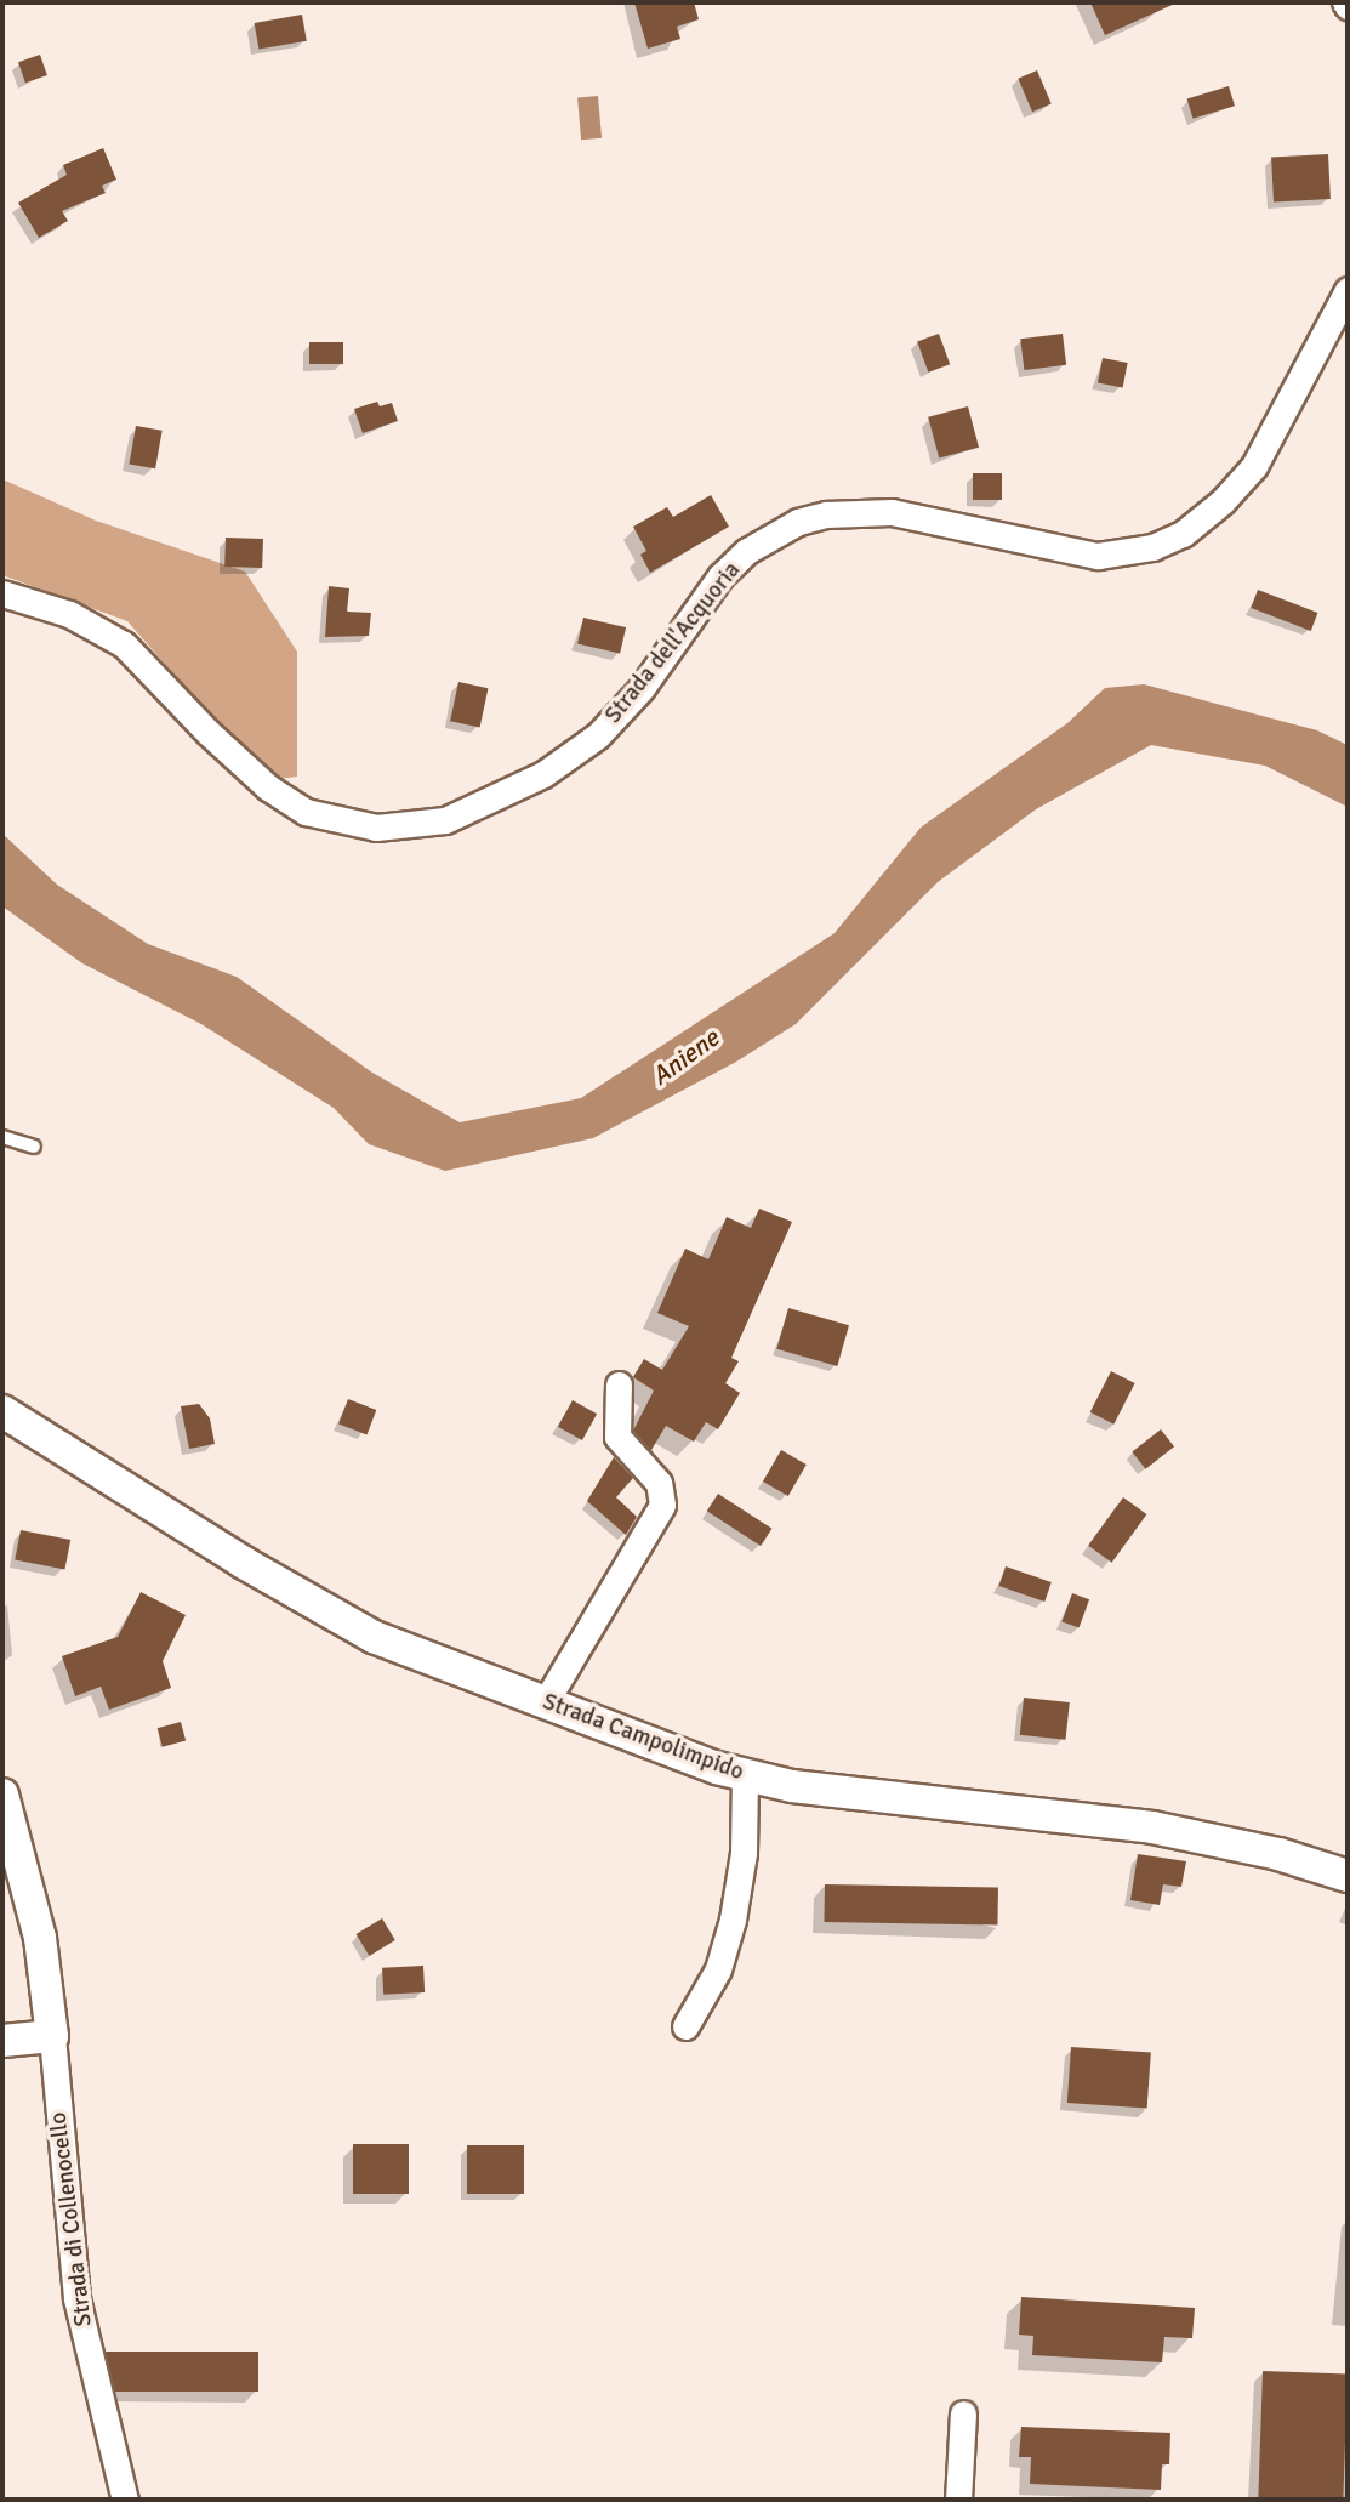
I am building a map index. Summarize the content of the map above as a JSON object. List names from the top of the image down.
{
  "streets": {
    "street": ["Strada dell'Acquoria", "Strada Campolimpido", "Strada di Collenocello"]
  },
  "water": ["Aniene"]
}
